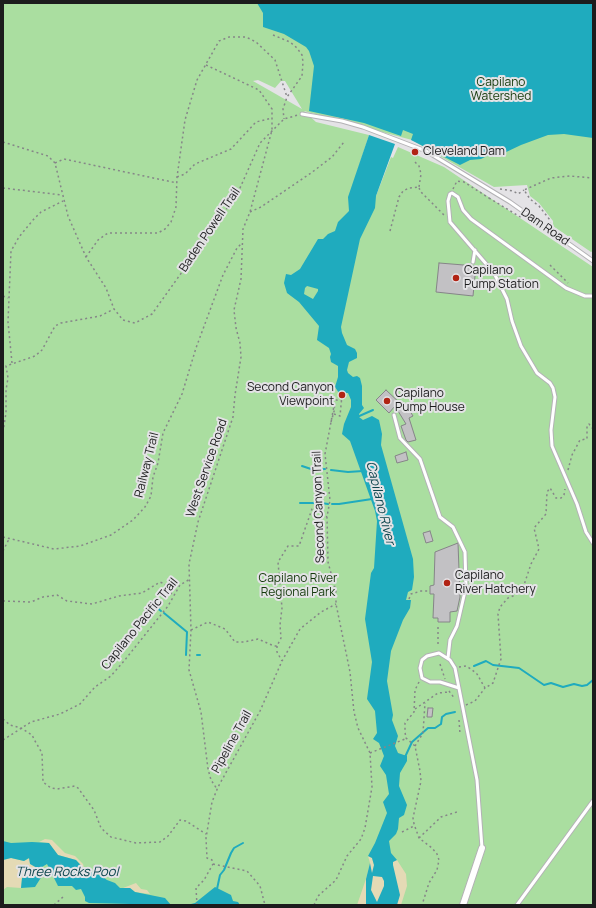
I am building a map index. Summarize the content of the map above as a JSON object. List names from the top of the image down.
{
  "streets": {
    "lane": ["Dam Road"],
    "path": [
      "Baden Powell Trail",
      "Railway Trail",
      "West Service Road",
      "Second Canyon Trail",
      "Capilano Pacific Trail",
      "Pipeline Trail"
    ]
  },
  "crossings": [
    ["Baden Powell Trail", "West Service Road"],
    ["Railway Trail", "West Service Road"],
    ["West Service Road", "Capilano Pacific Trail"],
    ["West Service Road", "Pipeline Trail"],
    ["Second Canyon Trail", "Pipeline Trail"]
  ],
  "water": ["Capilano River", "Three Rocks Pool"],
  "parks": ["Capilano Watershed", "Capilano River Regional Park"],
  "places": [
    "Cleveland Dam",
    "Capilano Pump Station",
    "Second Canyon Viewpoint",
    "Capilano Pump House",
    "Capilano River Hatchery"
  ]
}
